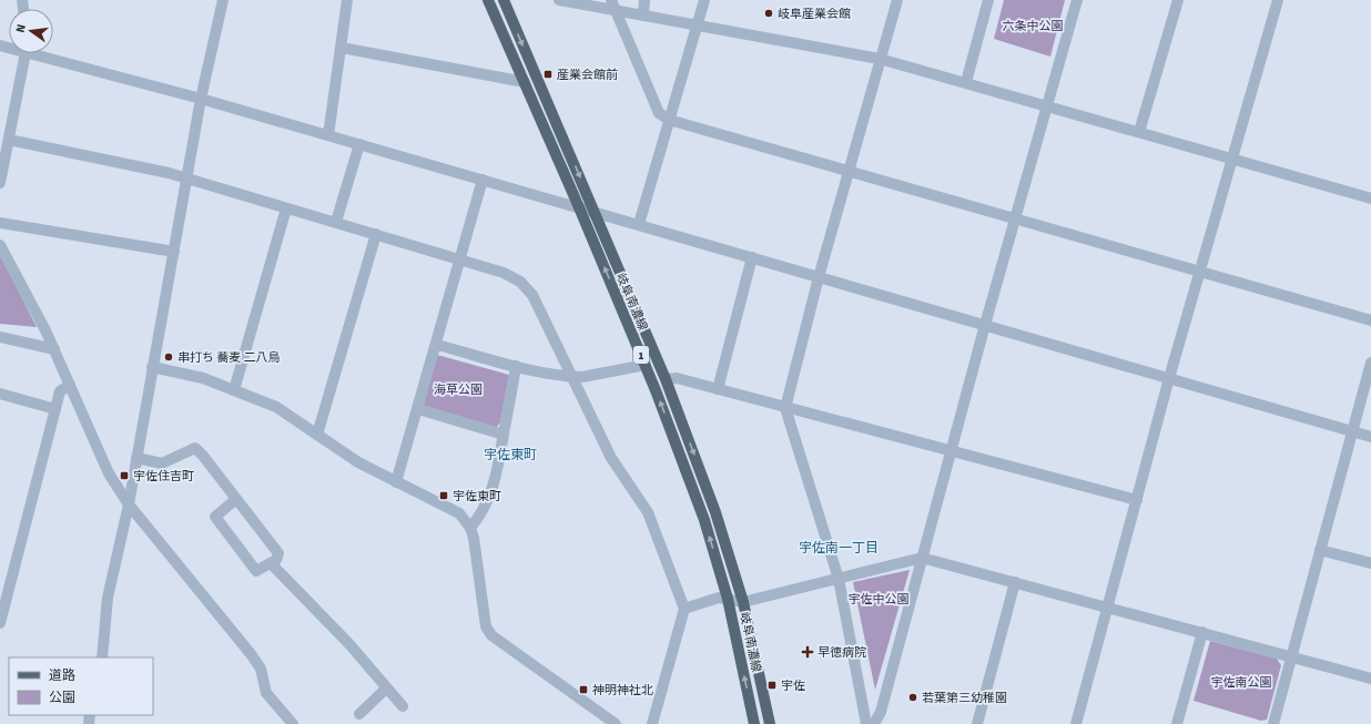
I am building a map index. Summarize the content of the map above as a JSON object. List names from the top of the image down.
{
  "streets": {
    "main road": ["岐阜南濃線", "1"]
  },
  "districts": ["宇佐東町", "宇佐南一丁目"],
  "parks": [
    "六条中公園",
    "海草公園",
    "宇佐中公園",
    "宇佐南公園"
  ],
  "places": {
    "other": ["岐阜産業会館", "串打ち 蕎麦 二八鳥", "若葉第三幼稚園"],
    "transit": [
      "産業会館前",
      "宇佐住吉町",
      "宇佐東町",
      "宇佐",
      "神明神社北"
    ],
    "health": ["早徳病院"]
  },
  "legend": ["道路", "公園"],
  "north": "left"
}
